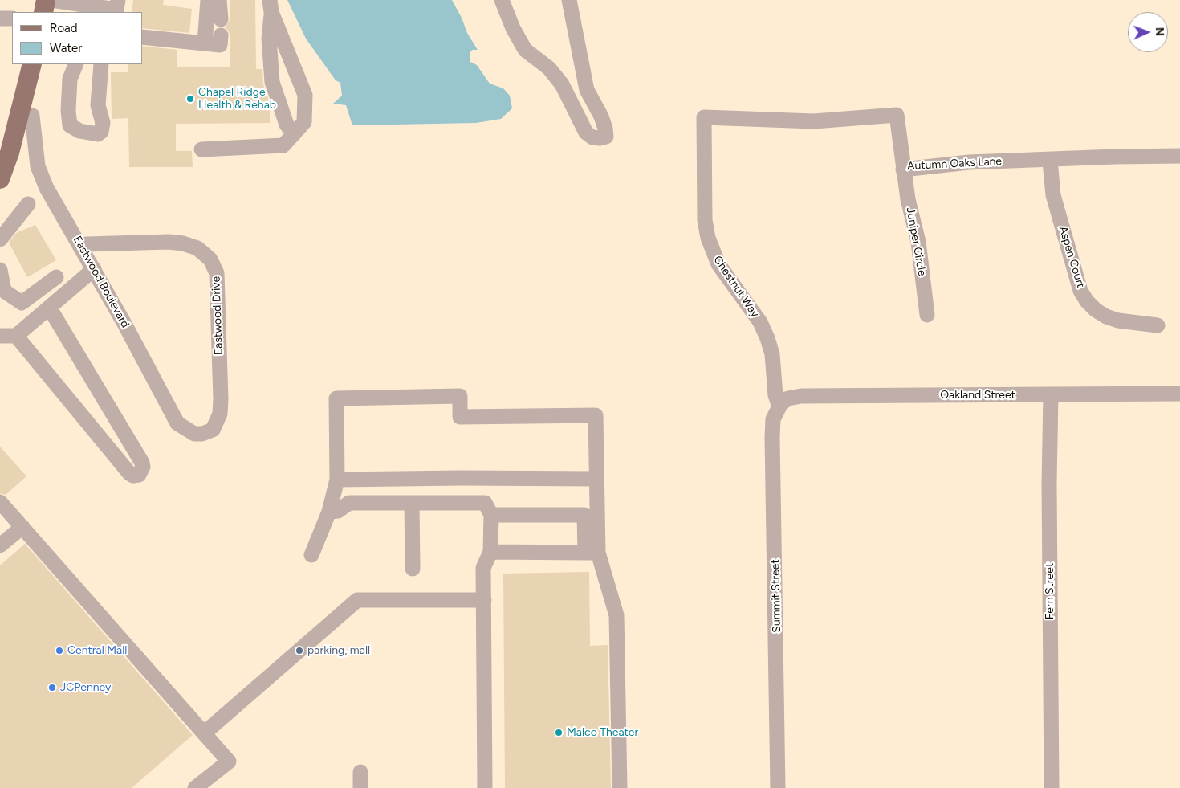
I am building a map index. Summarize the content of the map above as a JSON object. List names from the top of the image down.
{
  "streets": {
    "street": [
      "Autumn Oaks Lane",
      "Juniper Circle",
      "Aspen Court",
      "Eastwood Boulevard",
      "Chestnut Way",
      "Eastwood Drive",
      "Oakland Street",
      "Fern Street",
      "Summit Street"
    ]
  },
  "crossings": [
    ["Autumn Oaks Lane", "Juniper Circle"],
    ["Autumn Oaks Lane", "Aspen Court"],
    ["Autumn Oaks Lane", "Chestnut Way"],
    ["Eastwood Boulevard", "Eastwood Drive"],
    ["Chestnut Way", "Oakland Street"],
    ["Chestnut Way", "Summit Street"],
    ["Oakland Street", "Fern Street"],
    ["Oakland Street", "Summit Street"]
  ],
  "places": [
    "Chapel Ridge Health & Rehab",
    "Central Mall",
    "parking, mall",
    "JCPenney",
    "Malco Theater"
  ],
  "legend": ["Road", "Water"],
  "north": "right"
}
